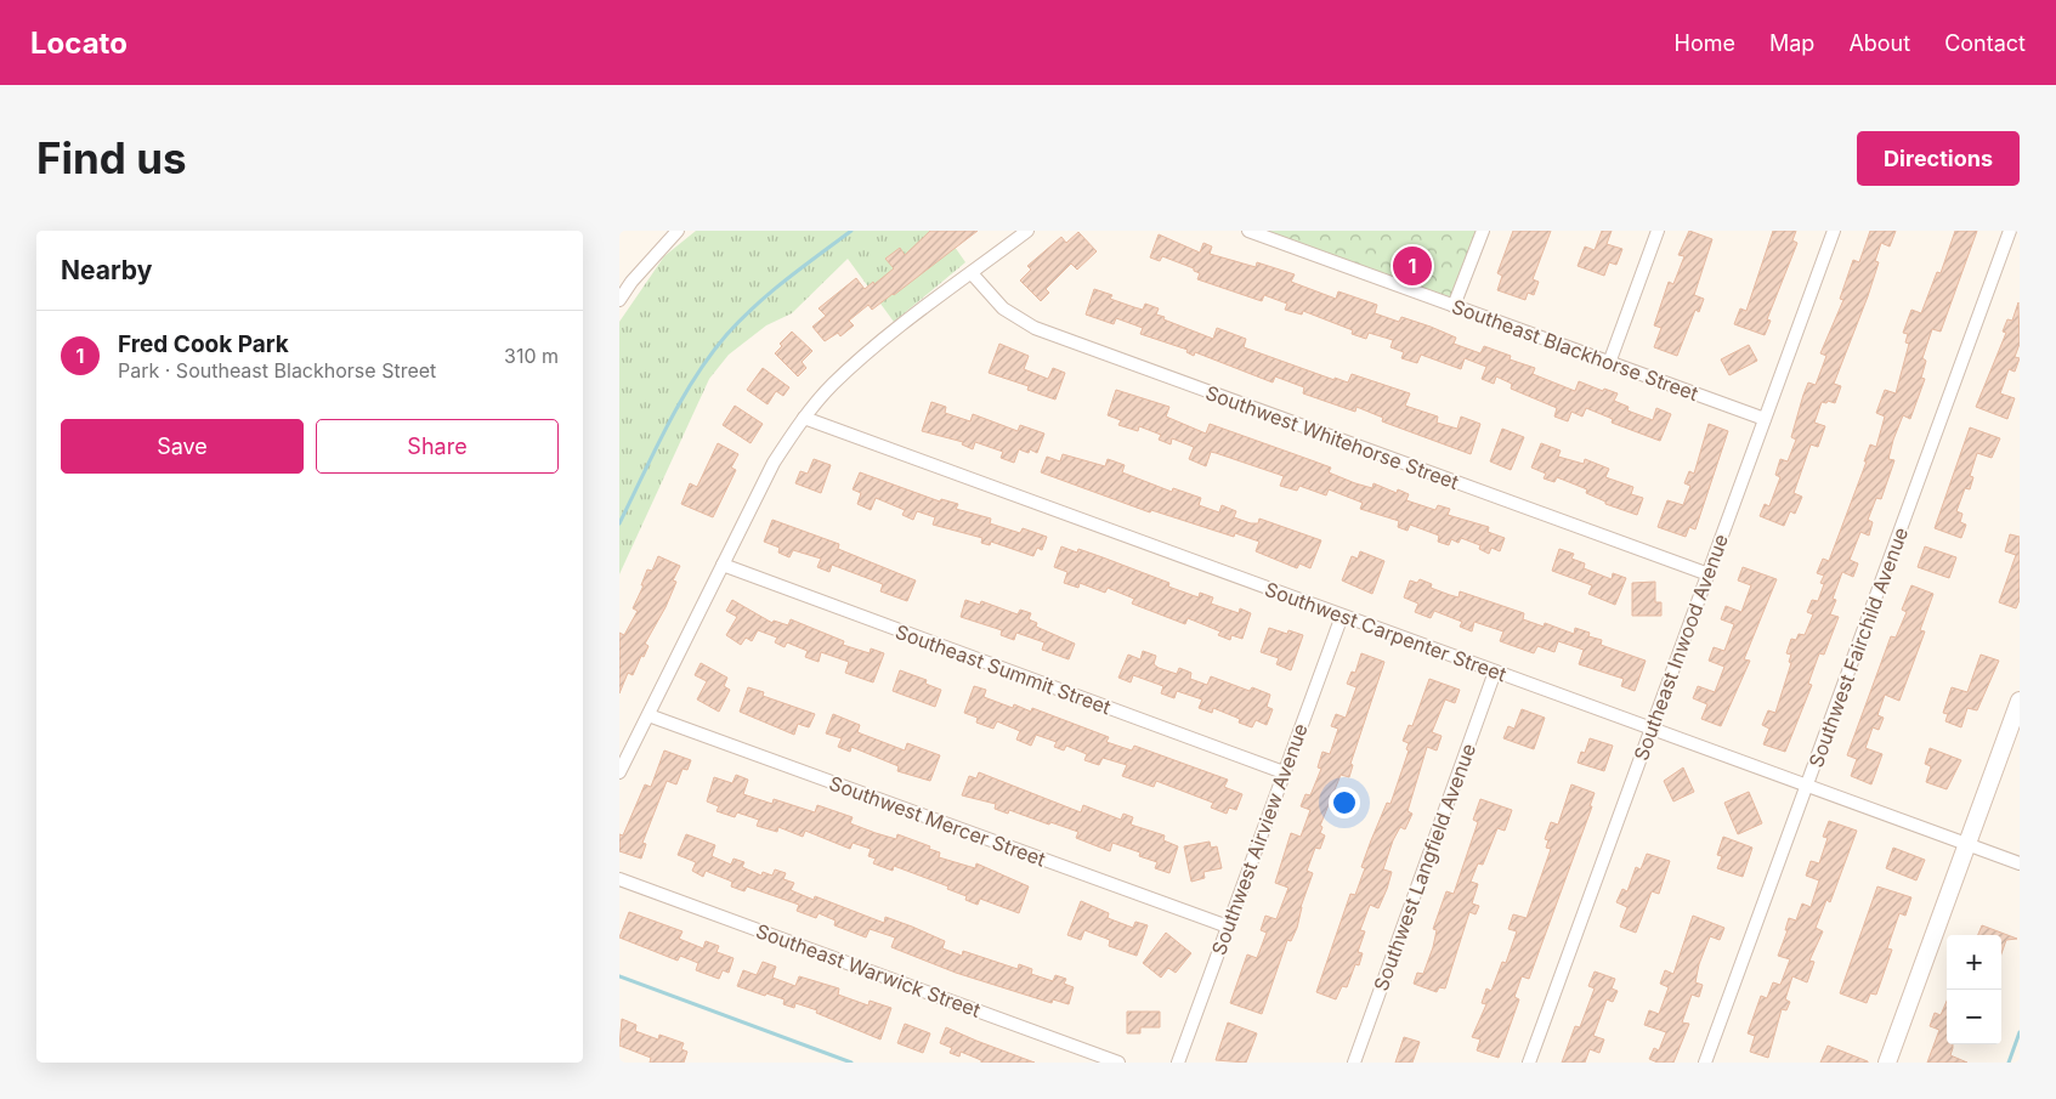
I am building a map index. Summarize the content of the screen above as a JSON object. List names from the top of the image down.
{
  "streets": {
    "street": [
      "Southeast Blackhorse Street",
      "Southwest Whitehorse Street",
      "Southwest Carpenter Street",
      "Southeast Inwood Avenue",
      "Southwest Fairchild Avenue",
      "Southeast Summit Street",
      "Southwest Mercer Street",
      "Southwest Airview Avenue",
      "Southwest Langfield Avenue",
      "Southeast Warwick Street"
    ]
  },
  "crossings": [
    ["Southeast Blackhorse Street", "Southeast Inwood Avenue"],
    ["Southwest Whitehorse Street", "Southeast Inwood Avenue"],
    ["Southwest Carpenter Street", "Southeast Inwood Avenue"],
    ["Southwest Carpenter Street", "Southwest Fairchild Avenue"],
    ["Southwest Carpenter Street", "Southwest Airview Avenue"],
    ["Southwest Carpenter Street", "Southwest Langfield Avenue"],
    ["Southeast Summit Street", "Southwest Airview Avenue"],
    ["Southwest Mercer Street", "Southwest Airview Avenue"]
  ],
  "page": {
    "header": "Locato",
    "nav": [
      "Home",
      "Map",
      "About",
      "Contact"
    ],
    "buttons": [
      "Directions",
      ["Save", "Share"]
    ],
    "title": "Find us",
    "heading": "Nearby",
    "pins": "1",
    "list": [
      {
        "mark": "1",
        "name": "Fred Cook Park",
        "note": "Park · Southeast Blackhorse Street",
        "value": "310 m"
      }
    ],
    "map_buttons": ["+", "−"]
  }
}
